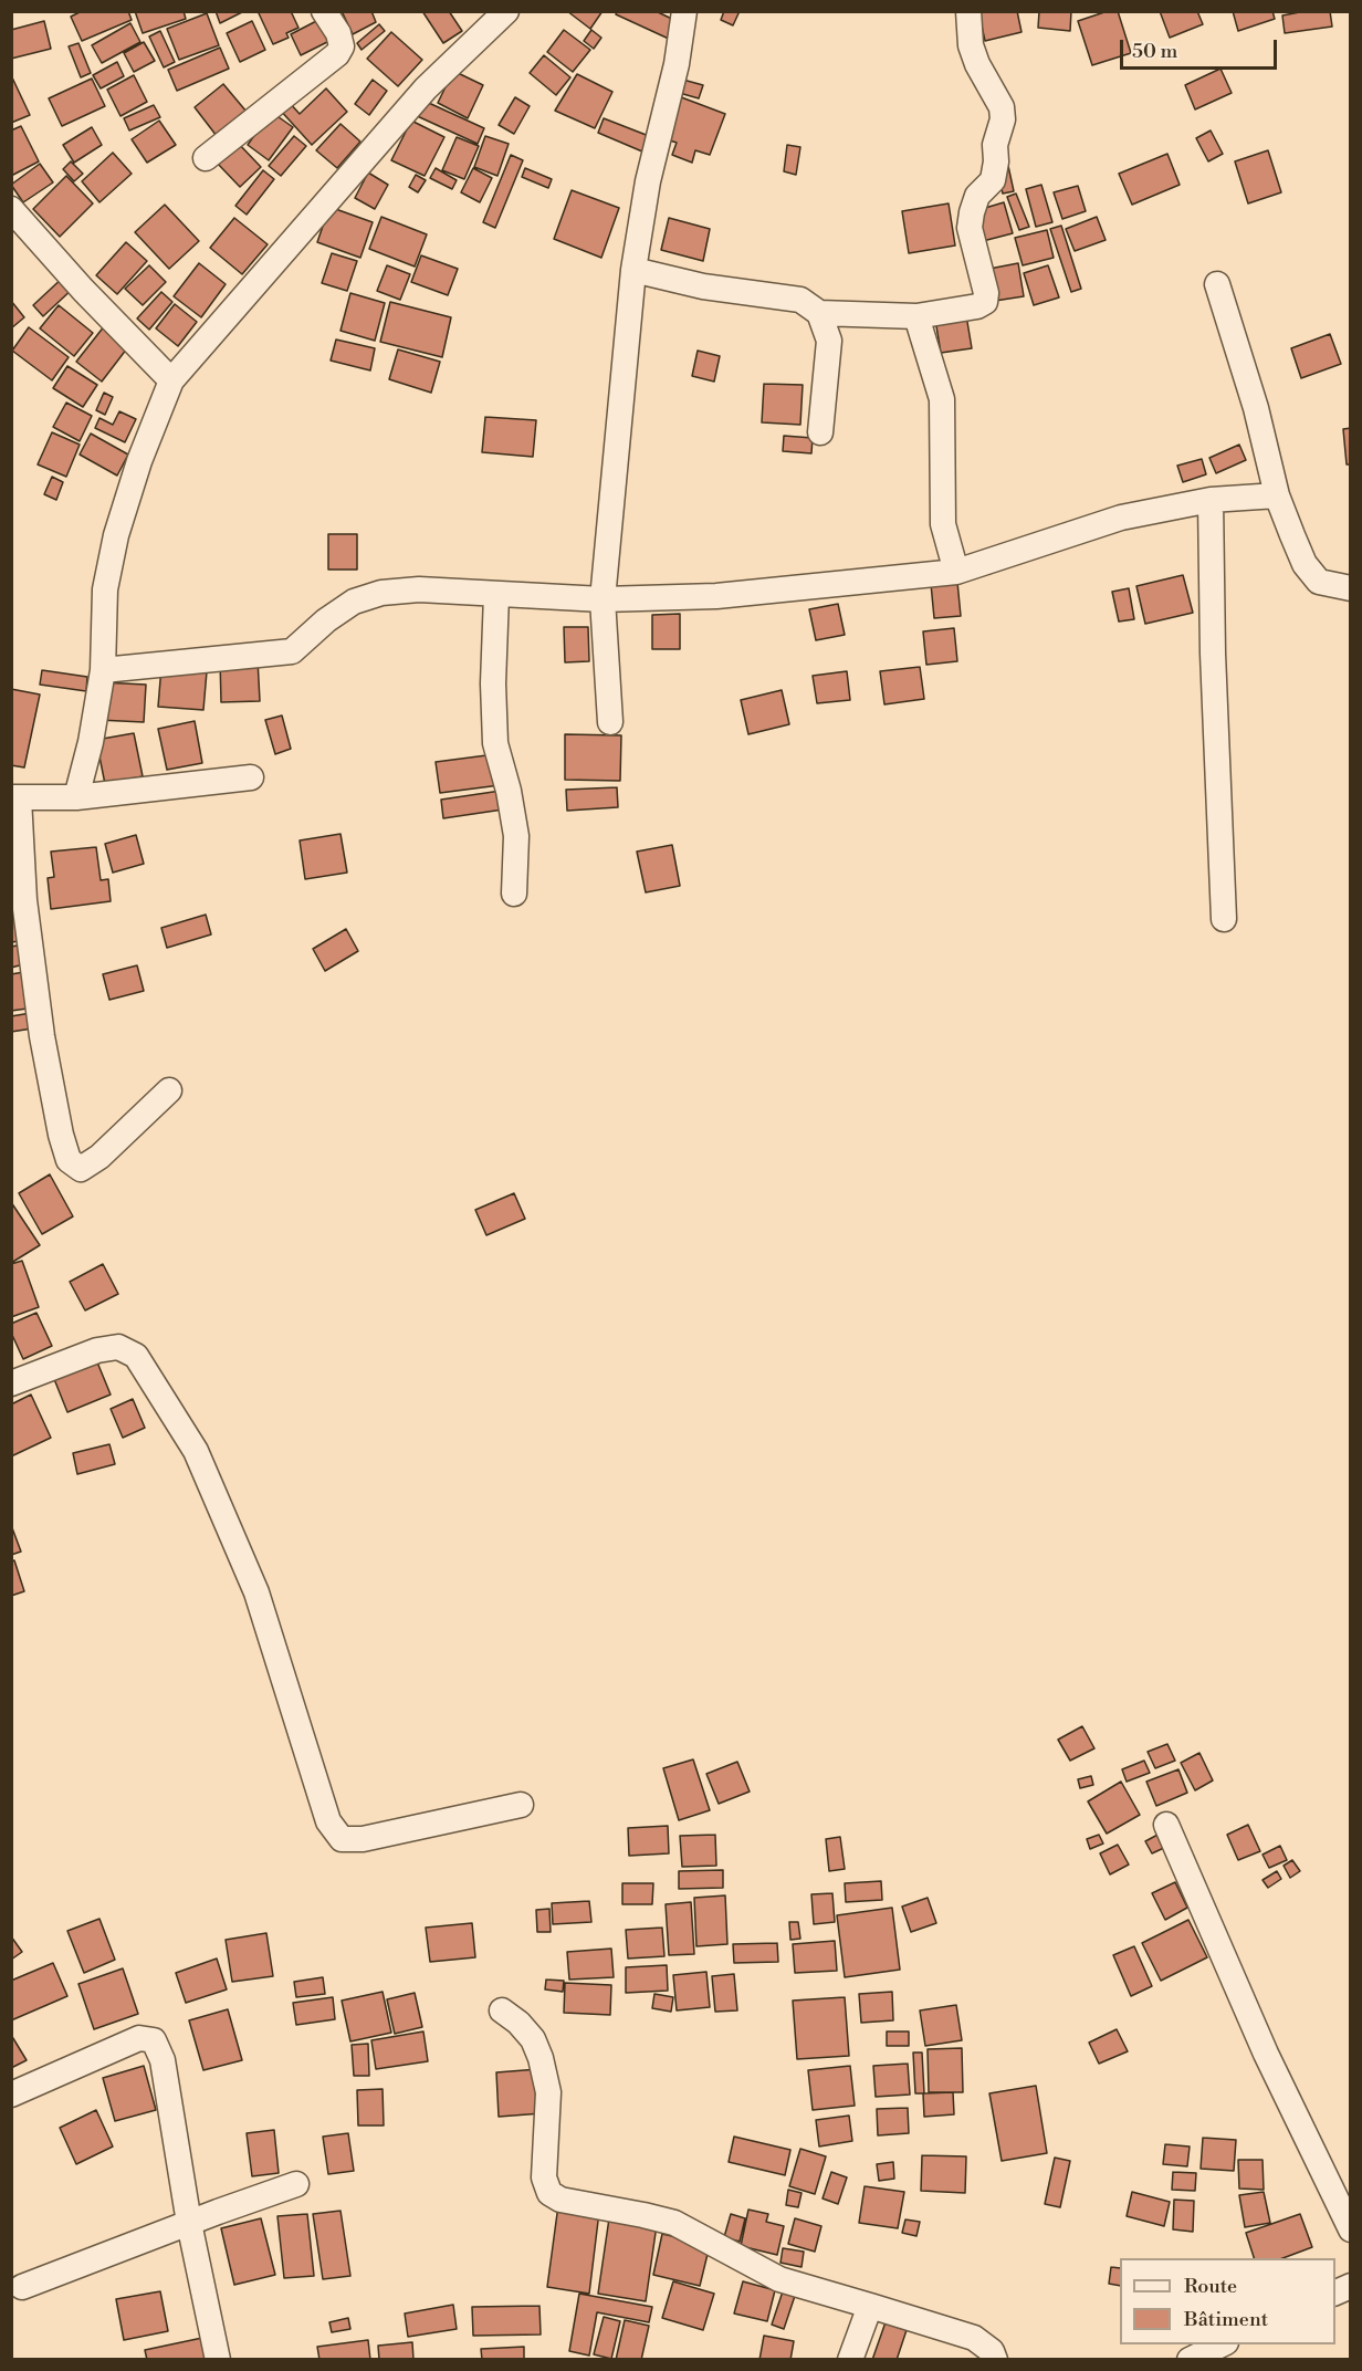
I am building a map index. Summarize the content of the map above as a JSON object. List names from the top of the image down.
{
  "legend": ["Route", "Bâtiment"],
  "scale_bar": "50 m"
}
